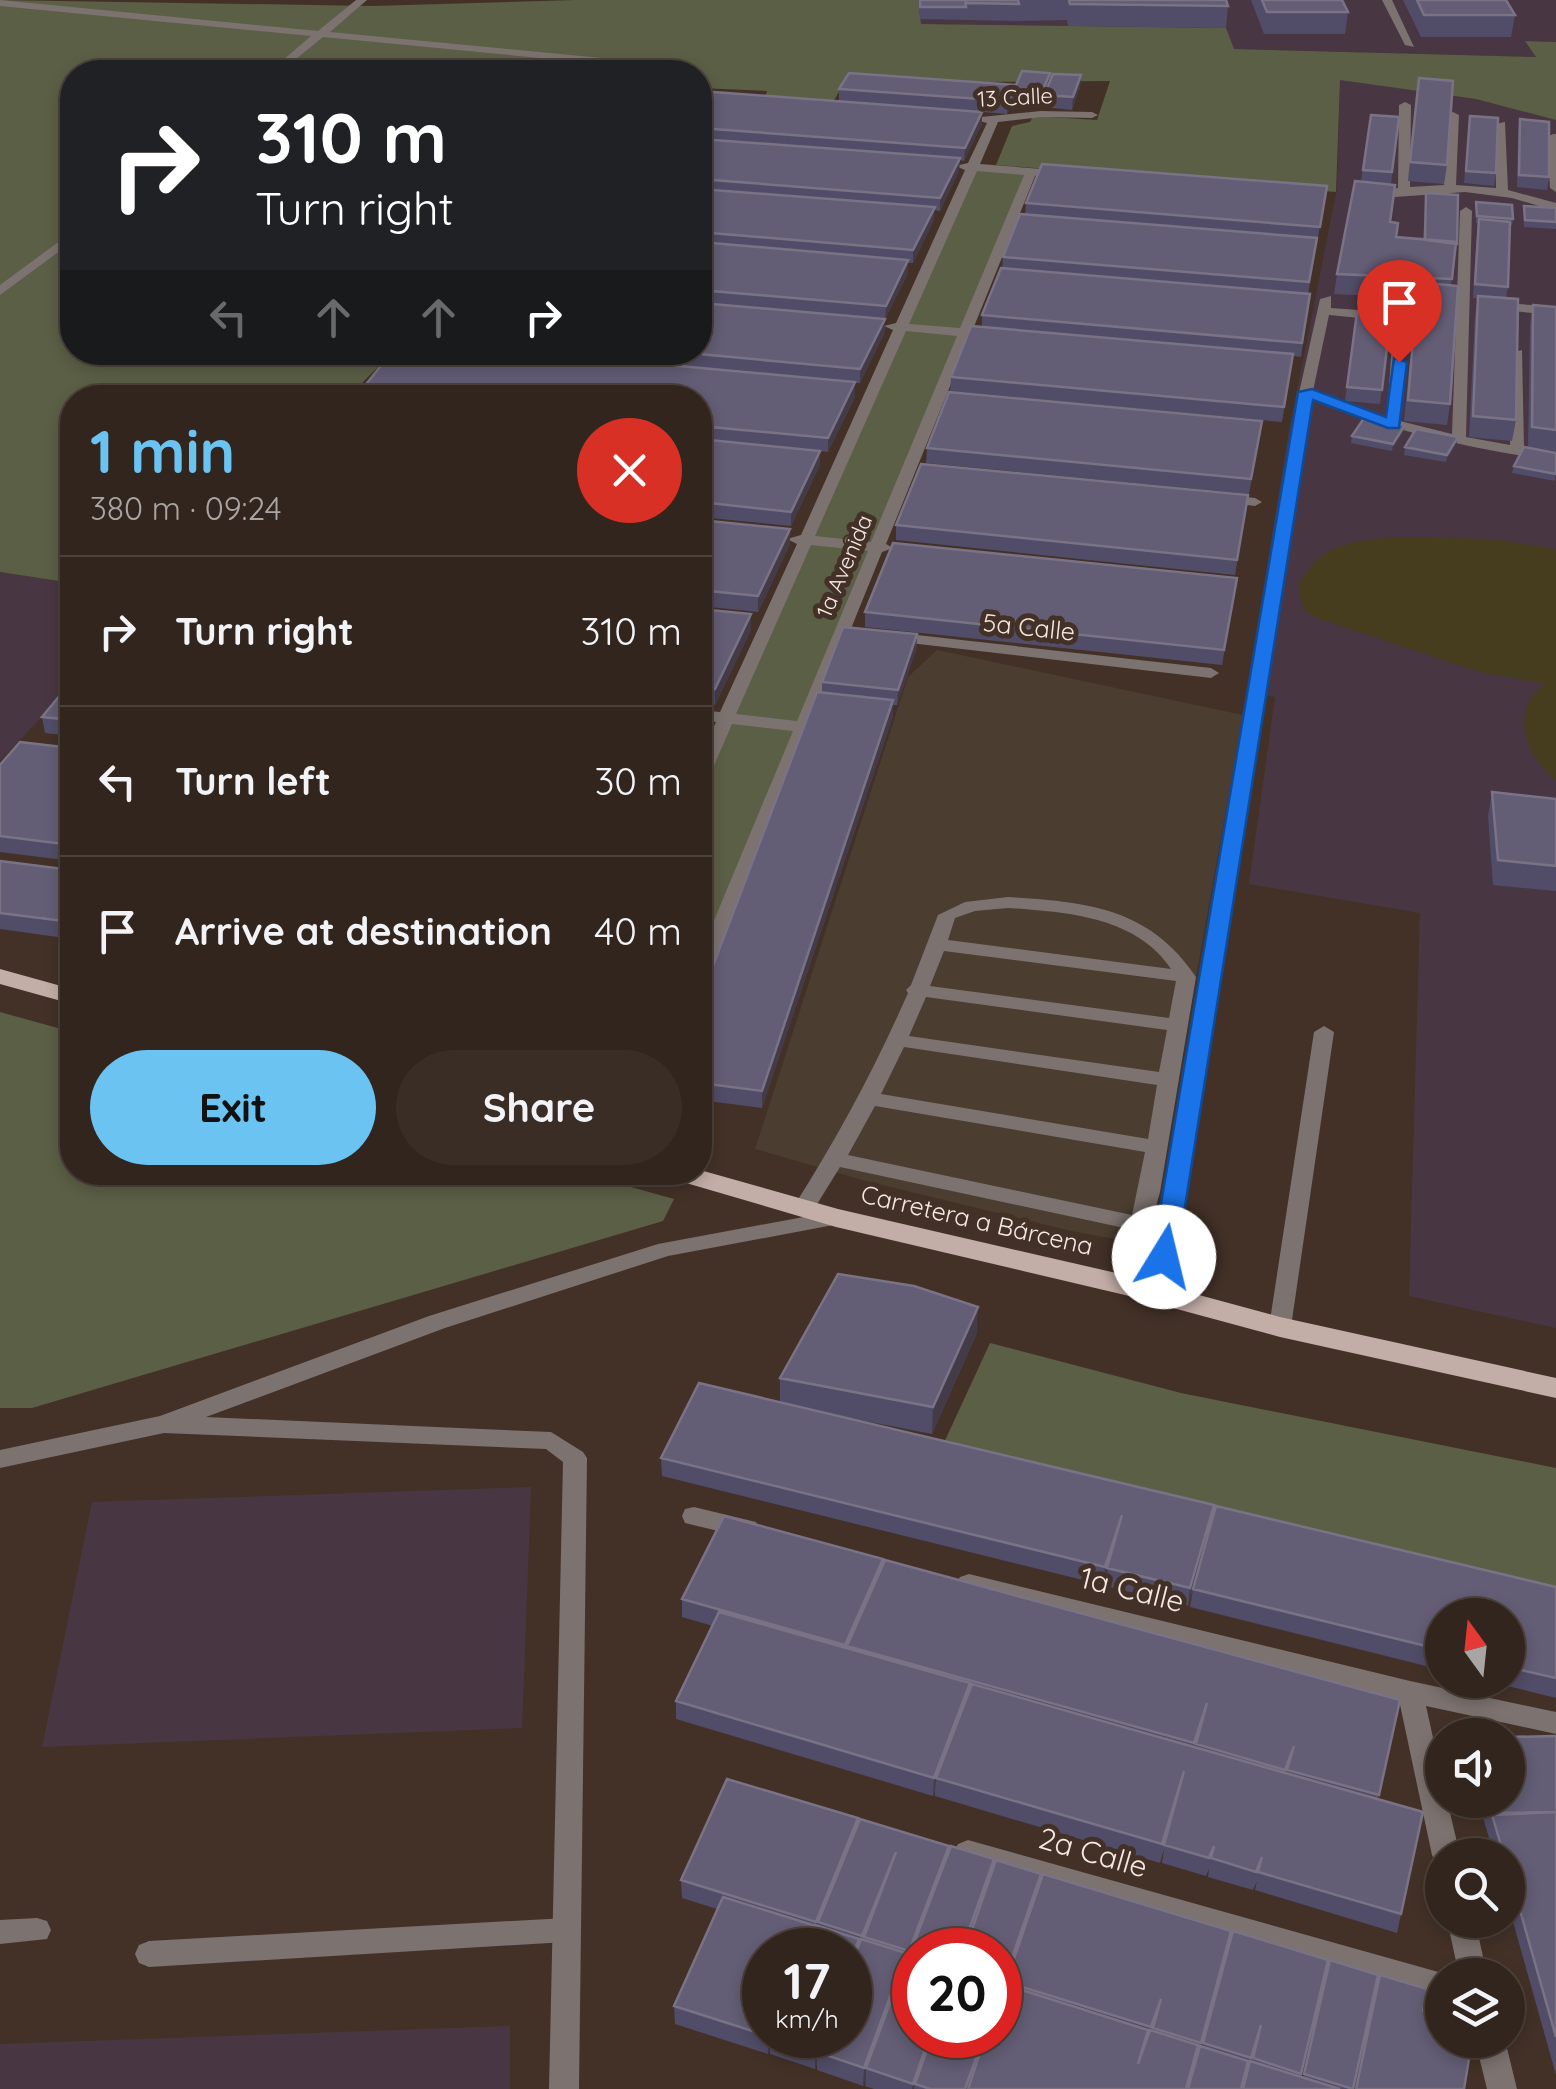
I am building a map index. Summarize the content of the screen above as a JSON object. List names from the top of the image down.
{
  "streets": {
    "main road": ["Carretera a Bárcena"],
    "street": [
      "13 Calle",
      "1a Avenida",
      "5a Calle",
      "1a Calle",
      "2a Calle"
    ]
  },
  "crossings": [
    ["13 Calle", "1a Avenida"]
  ],
  "north": "top",
  "page": {
    "turn": ["310 m", "Turn right"],
    "heading": ["1 min", "380 m · 09:24"],
    "list": [
      {
        "name": "Turn right",
        "value": "310 m"
      },
      {
        "name": "Turn left",
        "value": "30 m"
      },
      {
        "name": "Arrive at destination",
        "value": "40 m"
      }
    ],
    "buttons": ["Exit", "Share"],
    "speed": "17 km/h",
    "limit": "20"
  }
}
